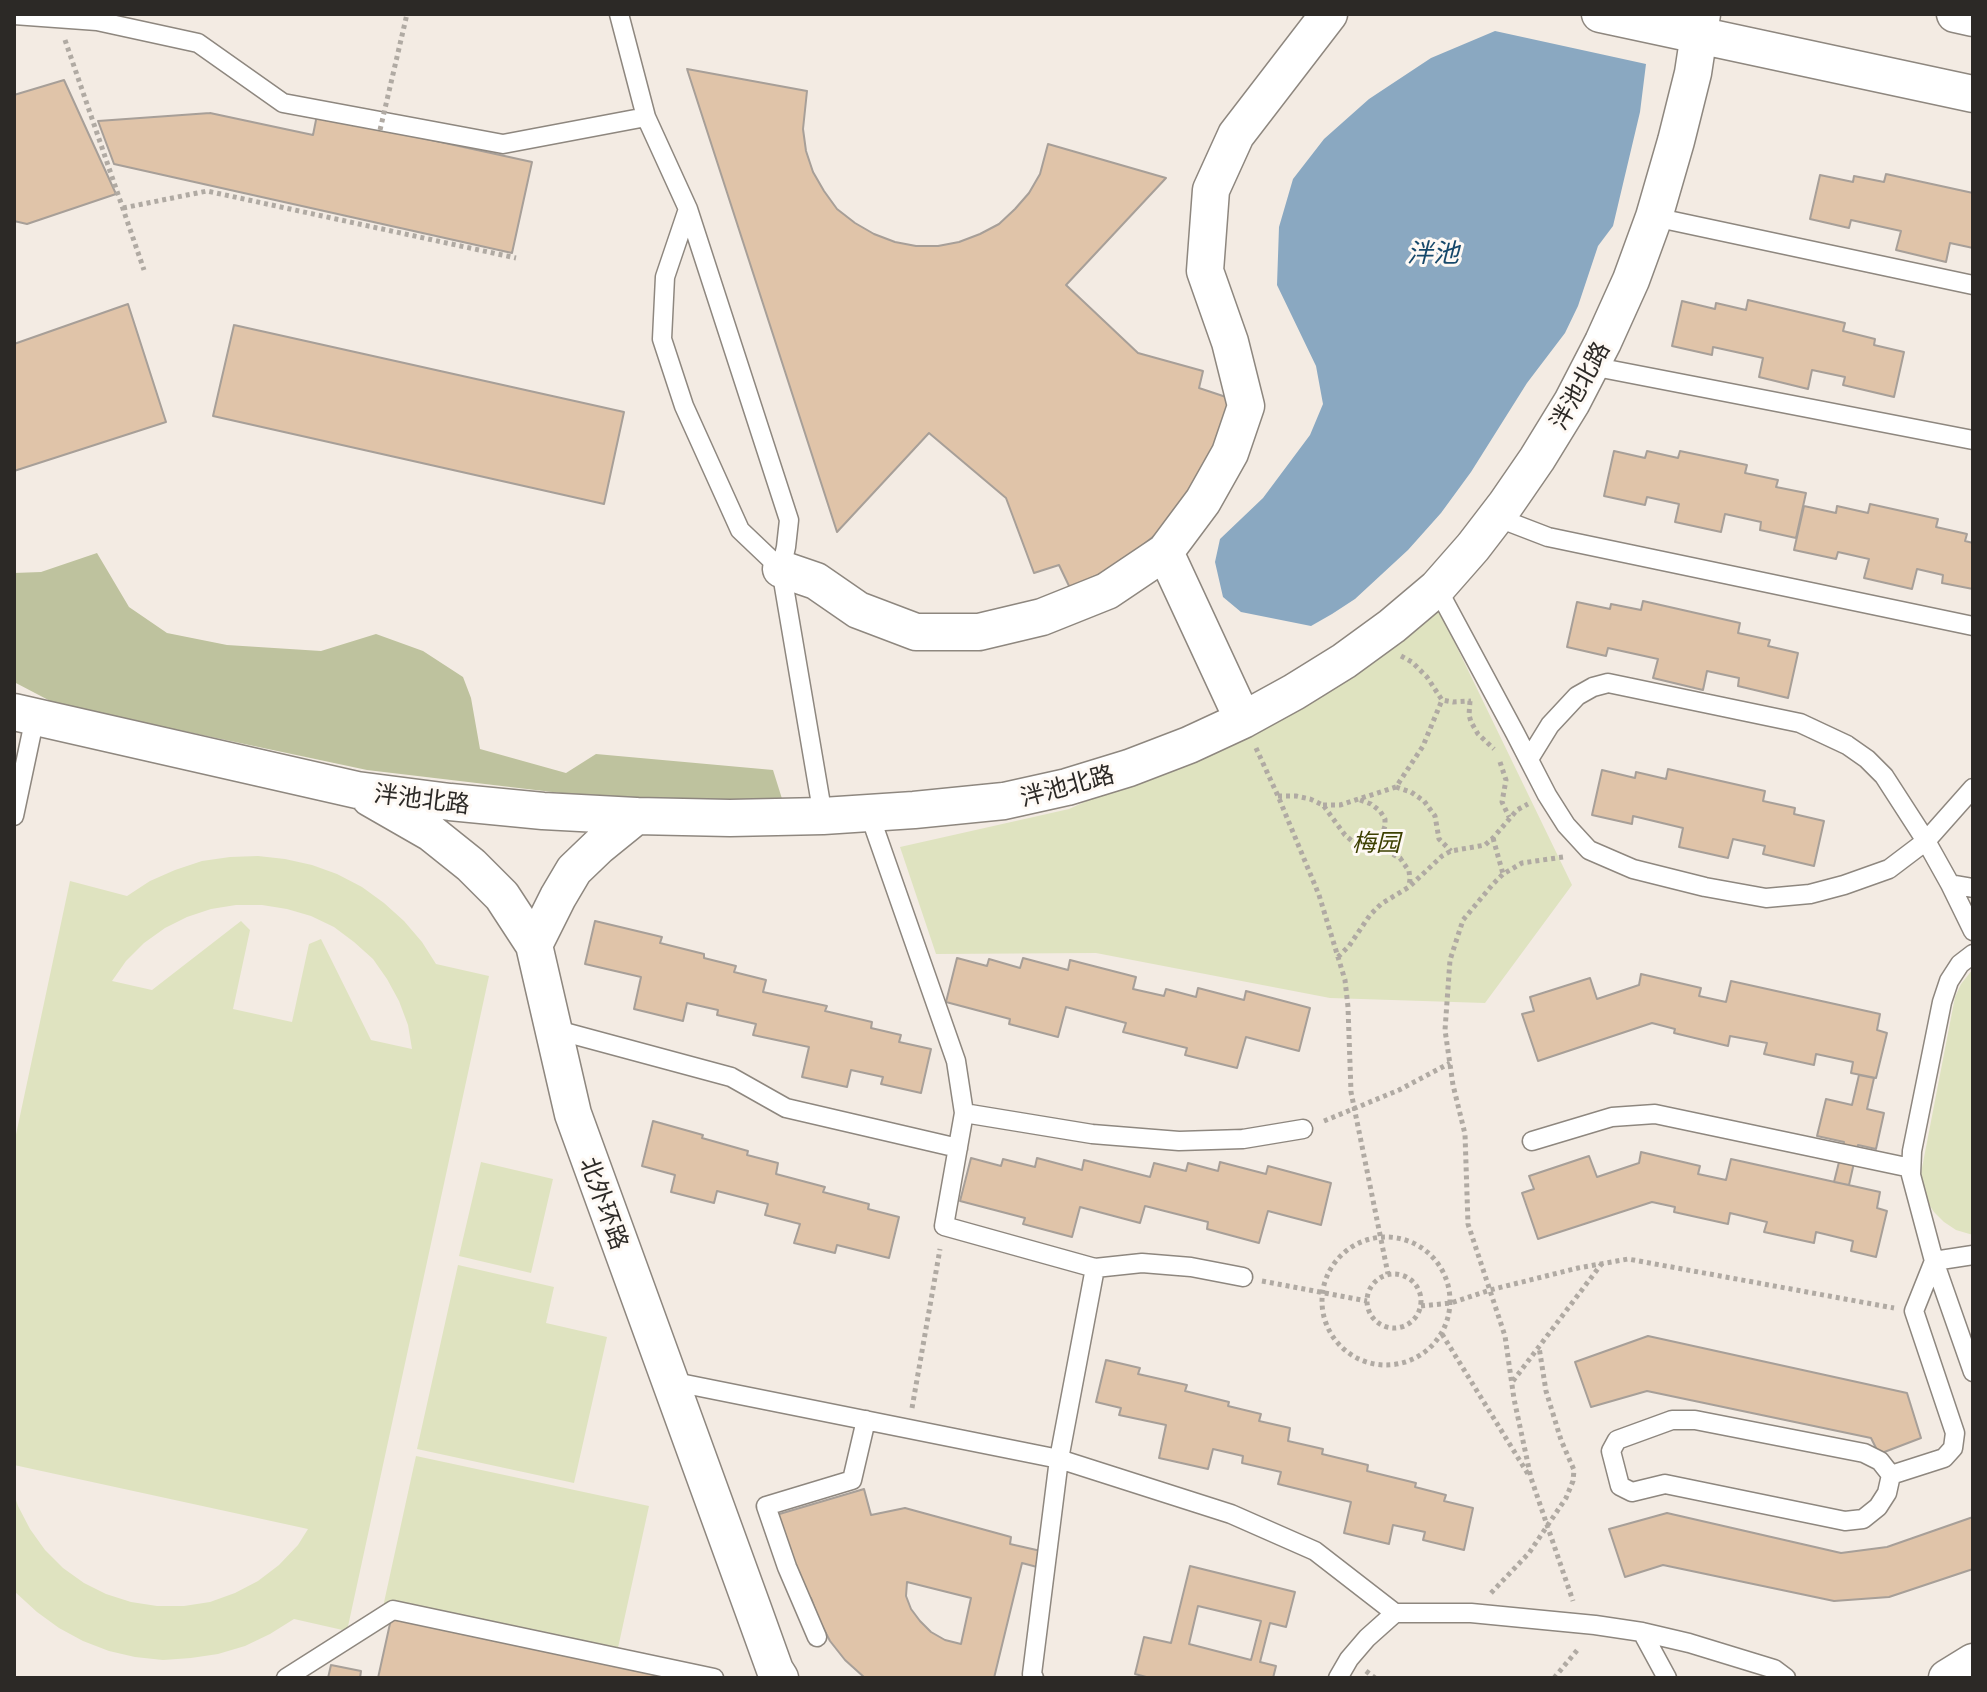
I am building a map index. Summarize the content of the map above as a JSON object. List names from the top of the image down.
{
  "streets": {
    "street": ["泮池北路", "北外环路"]
  },
  "crossings": [
    ["泮池北路", "北外环路"]
  ],
  "water": ["泮池"],
  "parks": ["梅园"]
}
